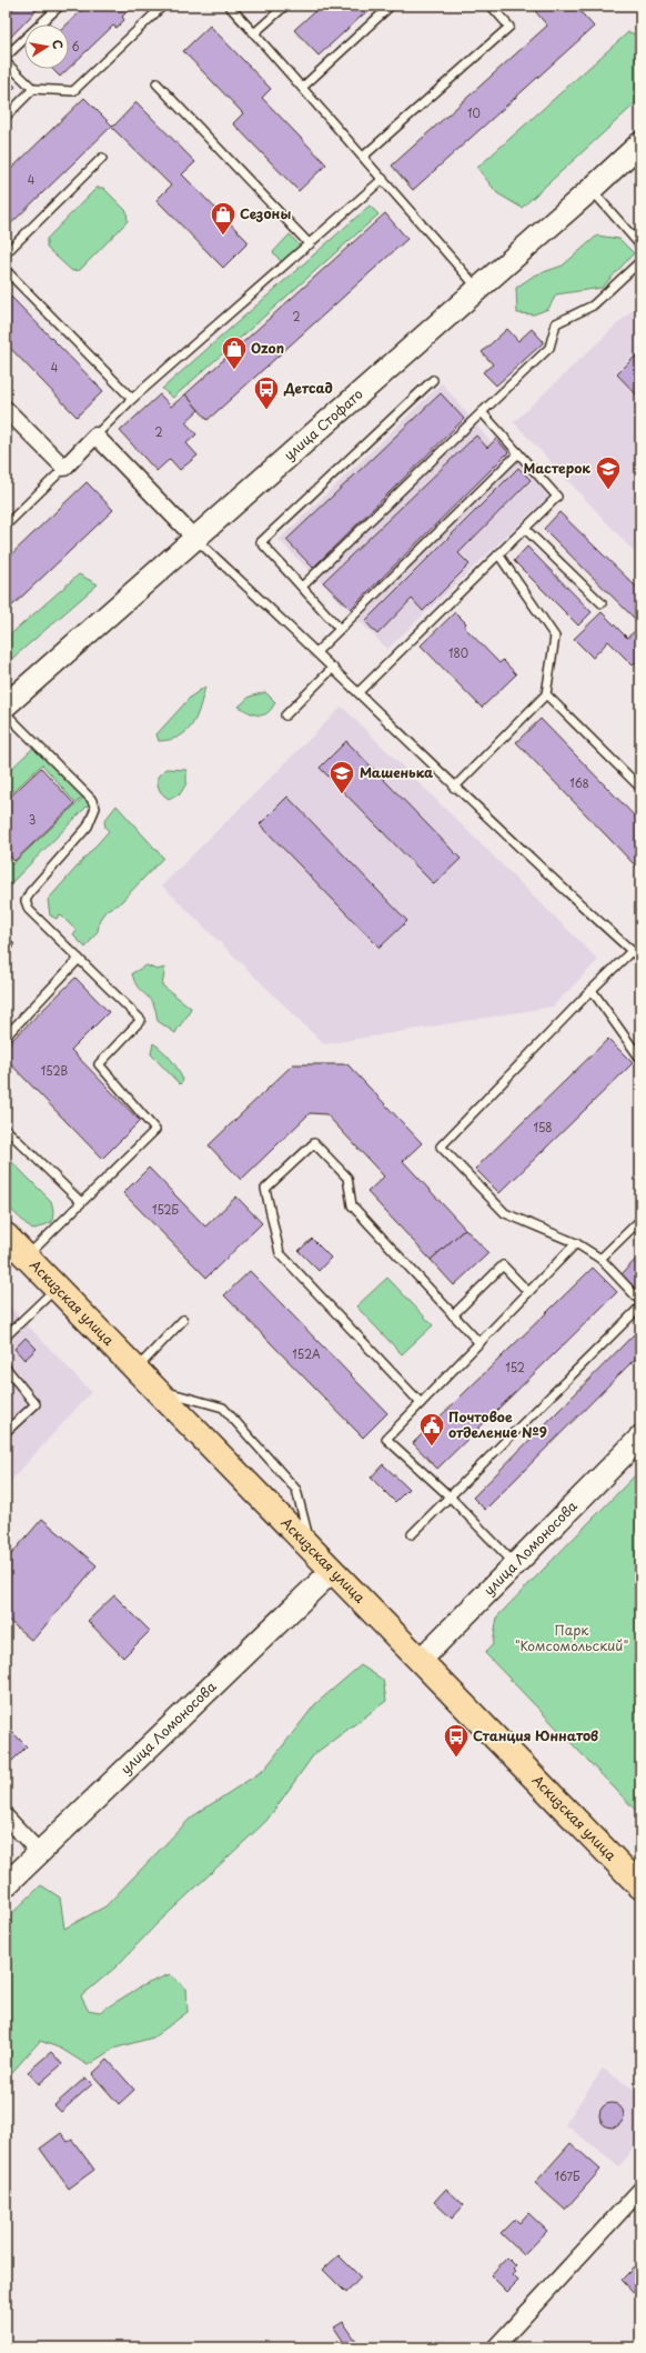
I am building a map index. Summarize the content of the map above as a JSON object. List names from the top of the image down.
{
  "streets": {
    "main road": ["Аскизская улица"],
    "street": ["улица Стофато", "улица Ломоносова"]
  },
  "crossings": [
    ["Аскизская улица", "улица Ломоносова"]
  ],
  "parks": ["Парк \"Комсомольский\""],
  "places": {
    "shop": ["Сезоны", "Ozon"],
    "bus stop": ["Детсад", "Станция Юннатов"],
    "school or university": ["Мастерок", "Машенька"],
    "public building": ["Почтовое отделение №9"]
  },
  "house_numbers": [
    "6",
    "10",
    "4",
    "2",
    "4",
    "2",
    "180",
    "168",
    "3",
    "152В",
    "158",
    "152Б",
    "152А",
    "152",
    "167Б"
  ],
  "north": "right"
}
